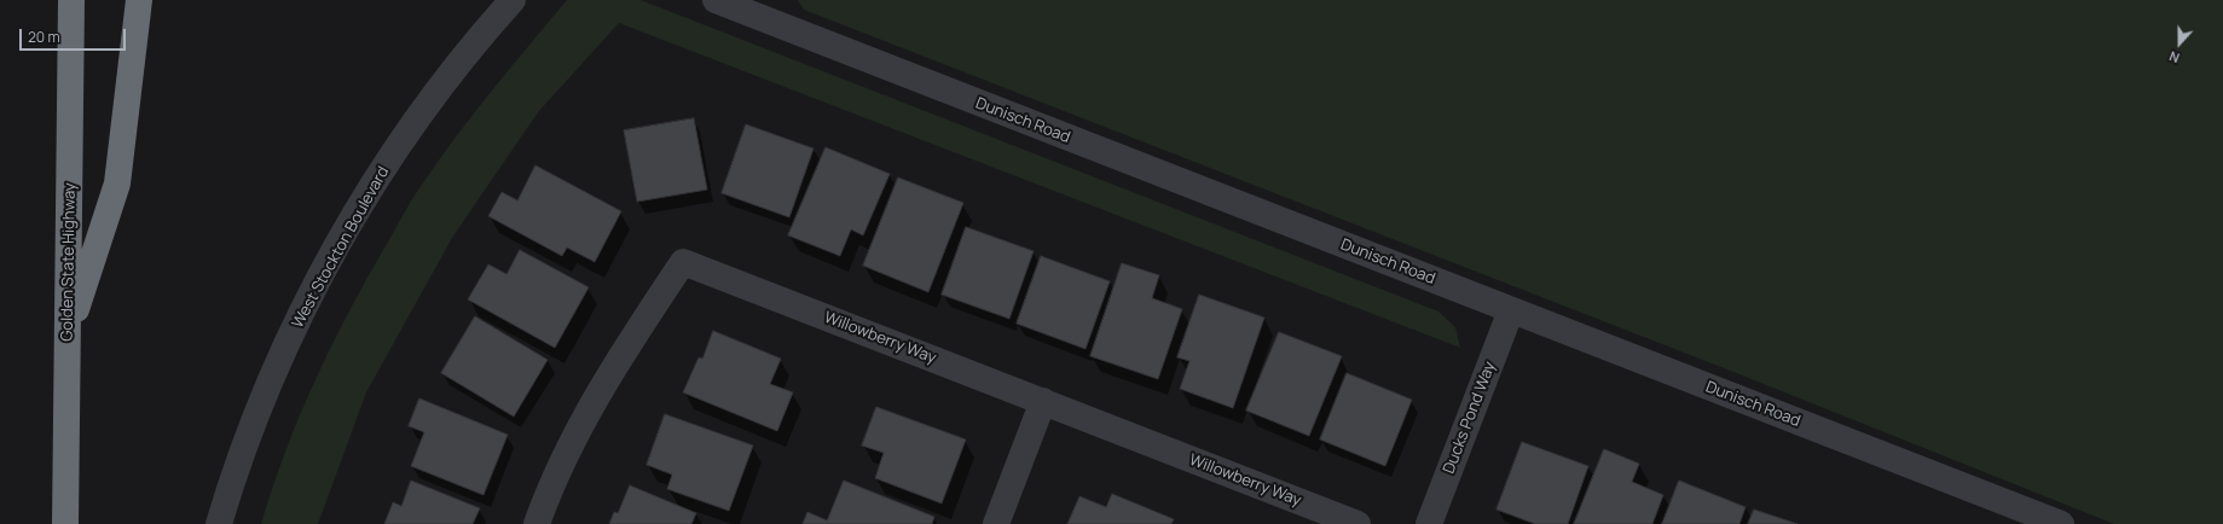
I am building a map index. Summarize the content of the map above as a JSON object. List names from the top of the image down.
{
  "streets": {
    "highway": ["Golden State Highway"],
    "street": [
      "Dunisch Road",
      "West Stockton Boulevard",
      "Willowberry Way",
      "Ducks Pond Way"
    ]
  },
  "crossings": [
    ["Dunisch Road", "Ducks Pond Way"]
  ],
  "scale_bar": "20 m",
  "north": "bottom"
}
